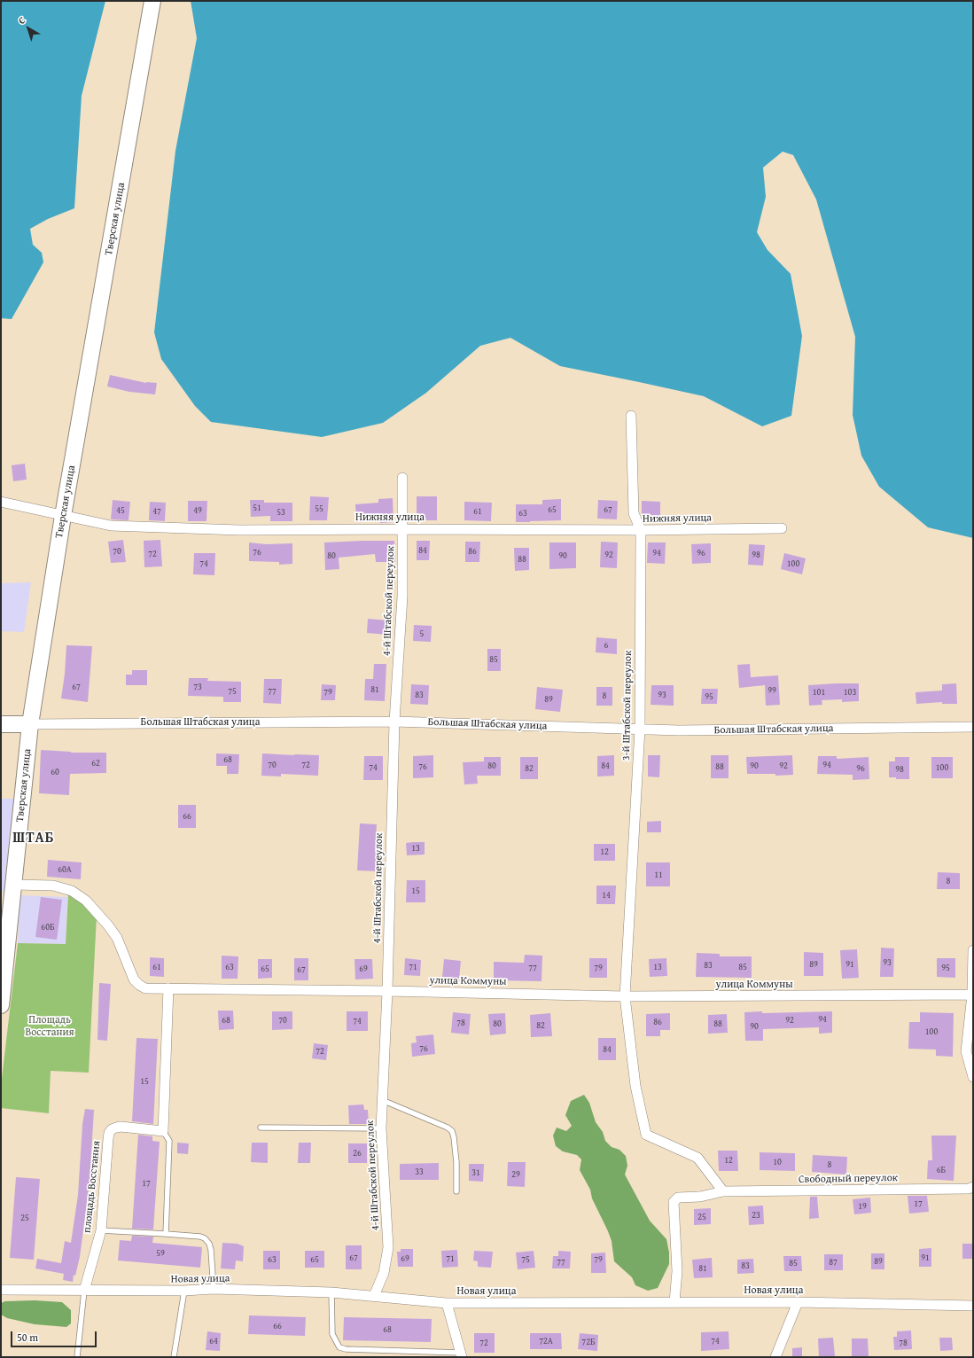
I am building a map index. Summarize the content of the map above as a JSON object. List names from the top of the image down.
{
  "streets": {
    "main road": ["Тверская улица", "Большая Штабская улица"],
    "street": [
      "Нижняя улица",
      "4-й Штабской переулок",
      "3-й Штабской переулок",
      "улица Коммуны",
      "Свободный переулок",
      "площадь Восстания",
      "Новая улица"
    ]
  },
  "crossings": [
    ["Тверская улица", "Нижняя улица"],
    ["Тверская улица", "Большая Штабская улица"],
    ["Тверская улица", "улица Коммуны"],
    ["Нижняя улица", "4-й Штабской переулок"],
    ["Нижняя улица", "3-й Штабской переулок"],
    ["4-й Штабской переулок", "Большая Штабская улица"],
    ["4-й Штабской переулок", "улица Коммуны"],
    ["4-й Штабской переулок", "Новая улица"],
    ["3-й Штабской переулок", "Большая Штабская улица"],
    ["3-й Штабской переулок", "улица Коммуны"],
    ["Свободный переулок", "Новая улица"],
    ["площадь Восстания", "Новая улица"]
  ],
  "districts": ["ШТАБ"],
  "parks": ["Площадь Восстания"],
  "house_numbers": [
    "51",
    "55",
    "65",
    "67",
    "45",
    "49",
    "47",
    "61",
    "53",
    "63",
    "84",
    "70",
    "86",
    "76",
    "94",
    "96",
    "72",
    "92",
    "98",
    "80",
    "90",
    "88",
    "74",
    "100",
    "5",
    "6",
    "85",
    "67",
    "73",
    "81",
    "99",
    "75",
    "77",
    "79",
    "101",
    "103",
    "83",
    "93",
    "8",
    "95",
    "89",
    "68",
    "62",
    "70",
    "72",
    "94",
    "80",
    "84",
    "90",
    "92",
    "76",
    "88",
    "74",
    "100",
    "82",
    "96",
    "98",
    "60",
    "66",
    "13",
    "12",
    "60А",
    "11",
    "8",
    "15",
    "14",
    "60Б",
    "93",
    "89",
    "91",
    "83",
    "61",
    "63",
    "71",
    "13",
    "85",
    "77",
    "79",
    "95",
    "65",
    "69",
    "67",
    "94",
    "68",
    "70",
    "92",
    "74",
    "86",
    "78",
    "80",
    "88",
    "82",
    "90",
    "100",
    "76",
    "84",
    "72",
    "15",
    "26",
    "12",
    "10",
    "8",
    "6Б",
    "33",
    "31",
    "29",
    "17",
    "17",
    "19",
    "23",
    "25",
    "25",
    "59",
    "67",
    "91",
    "69",
    "71",
    "63",
    "65",
    "75",
    "79",
    "89",
    "77",
    "87",
    "85",
    "83",
    "81",
    "66",
    "68",
    "64",
    "72А",
    "74",
    "72Б",
    "72",
    "78"
  ],
  "scale_bar": "50 m",
  "north": "top left"
}
